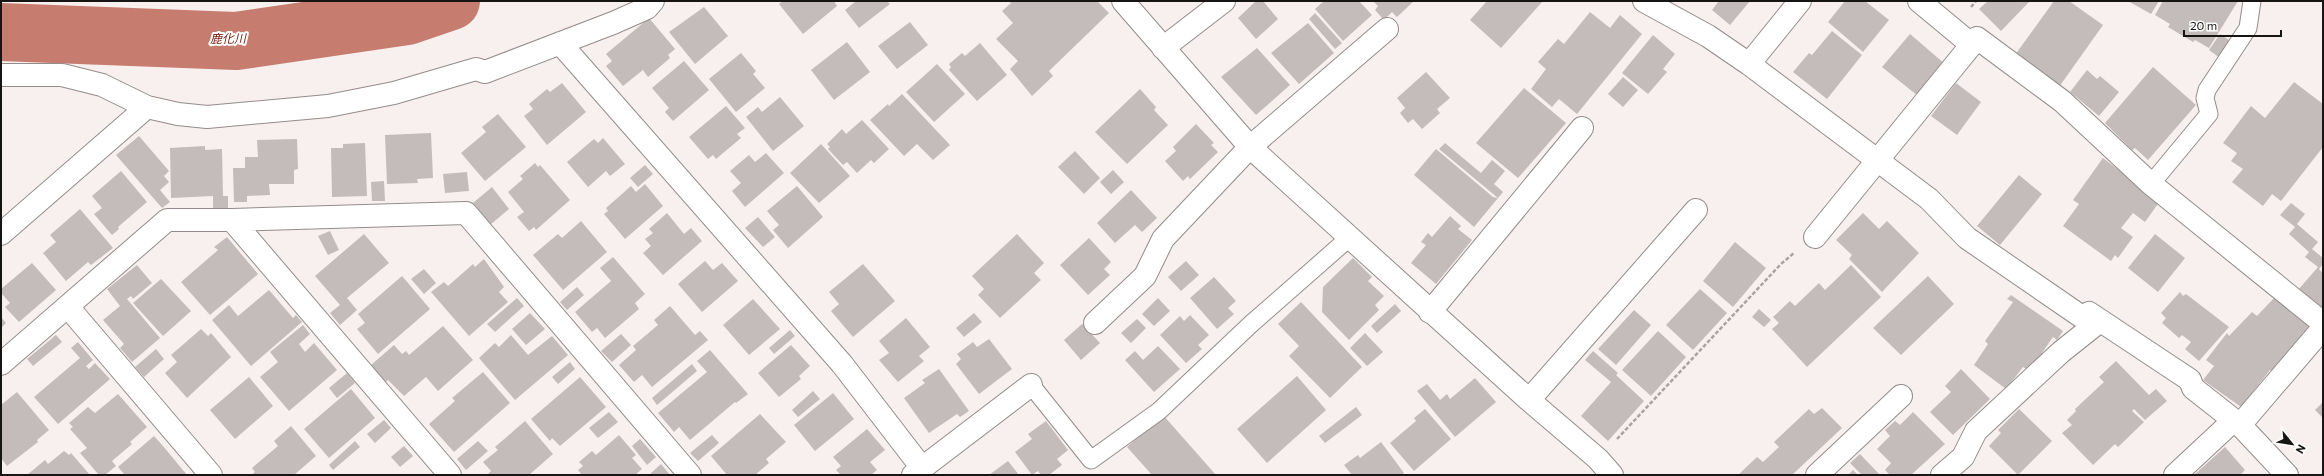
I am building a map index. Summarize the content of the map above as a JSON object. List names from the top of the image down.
{
  "water": ["鹿化川"],
  "scale_bar": "20 m",
  "north": "bottom right"
}
